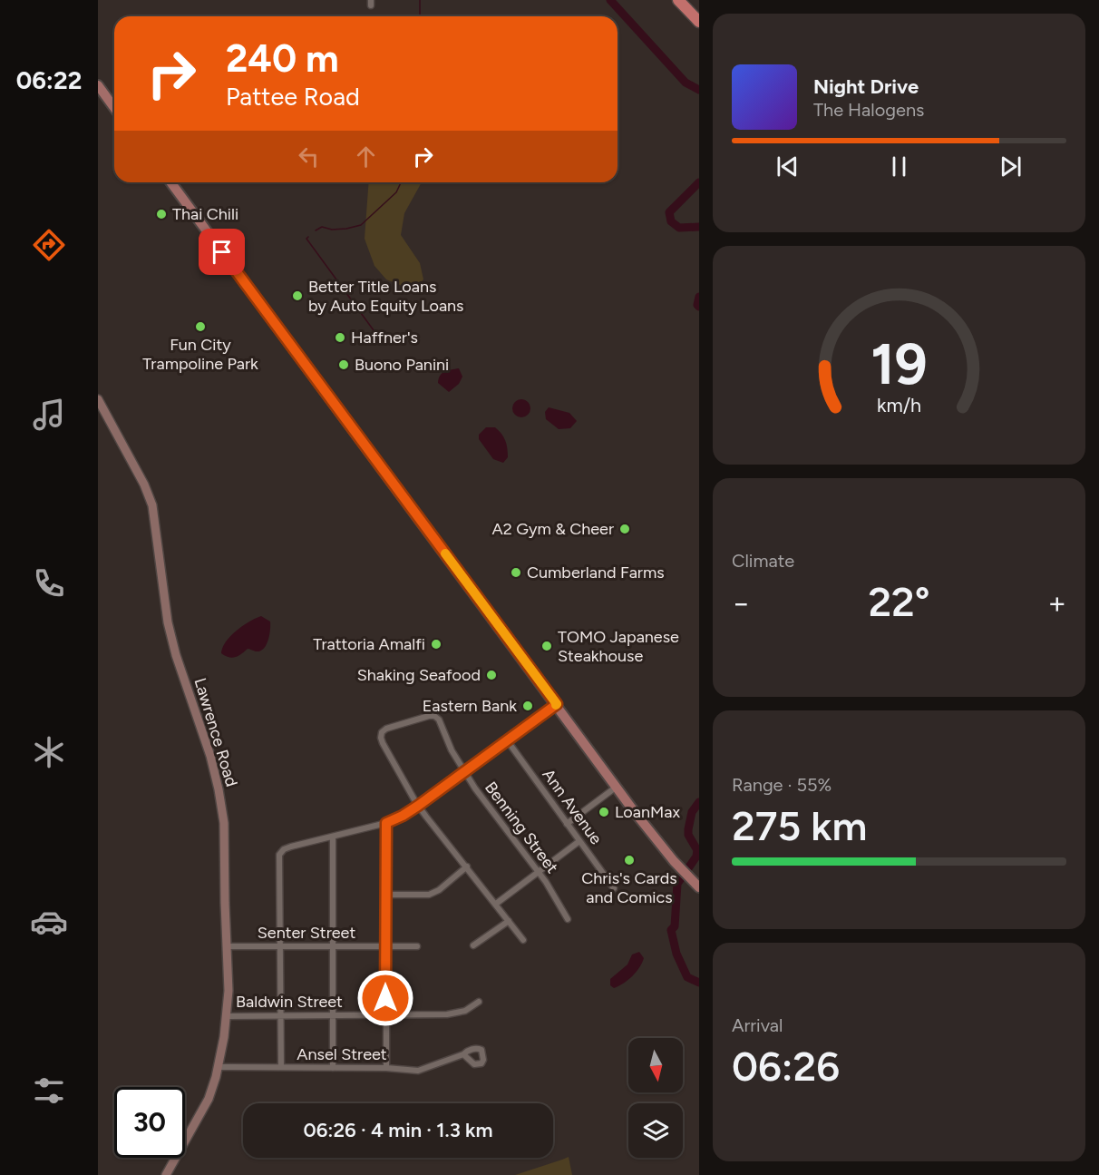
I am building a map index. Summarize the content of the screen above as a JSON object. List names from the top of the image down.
{
  "streets": {
    "street": [
      "Lawrence Road",
      "Ann Avenue",
      "Benning Street",
      "Senter Street",
      "Baldwin Street",
      "Ansel Street"
    ]
  },
  "crossings": [
    ["Lawrence Road", "Senter Street"],
    ["Lawrence Road", "Baldwin Street"],
    ["Lawrence Road", "Ansel Street"]
  ],
  "places": [
    "Thai Chili",
    "Better Title Loans by Auto Equity Loans",
    "Fun City Trampoline Park",
    "Haffner's",
    "Buono Panini",
    "A2 Gym & Cheer",
    "Cumberland Farms",
    "Trattoria Amalfi",
    "TOMO Japanese Steakhouse",
    "Shaking Seafood",
    "Eastern Bank",
    "LoanMax",
    "Chris's Cards and Comics"
  ],
  "north": "bottom",
  "page": {
    "tabs": "06:22",
    "turn": ["240 m", "Pattee Road"],
    "song": ["Night Drive", "The Halogens"],
    "tile": [
      "Climate",
      ["Range · 55%", "275 km"],
      ["Arrival", "06:26"]
    ],
    "heat": ["−", "22°", "+"],
    "limit": "30",
    "trip": "06:26 · 4 min · 1.3 km",
    "gauge": ["19", "km/h"]
  }
}
